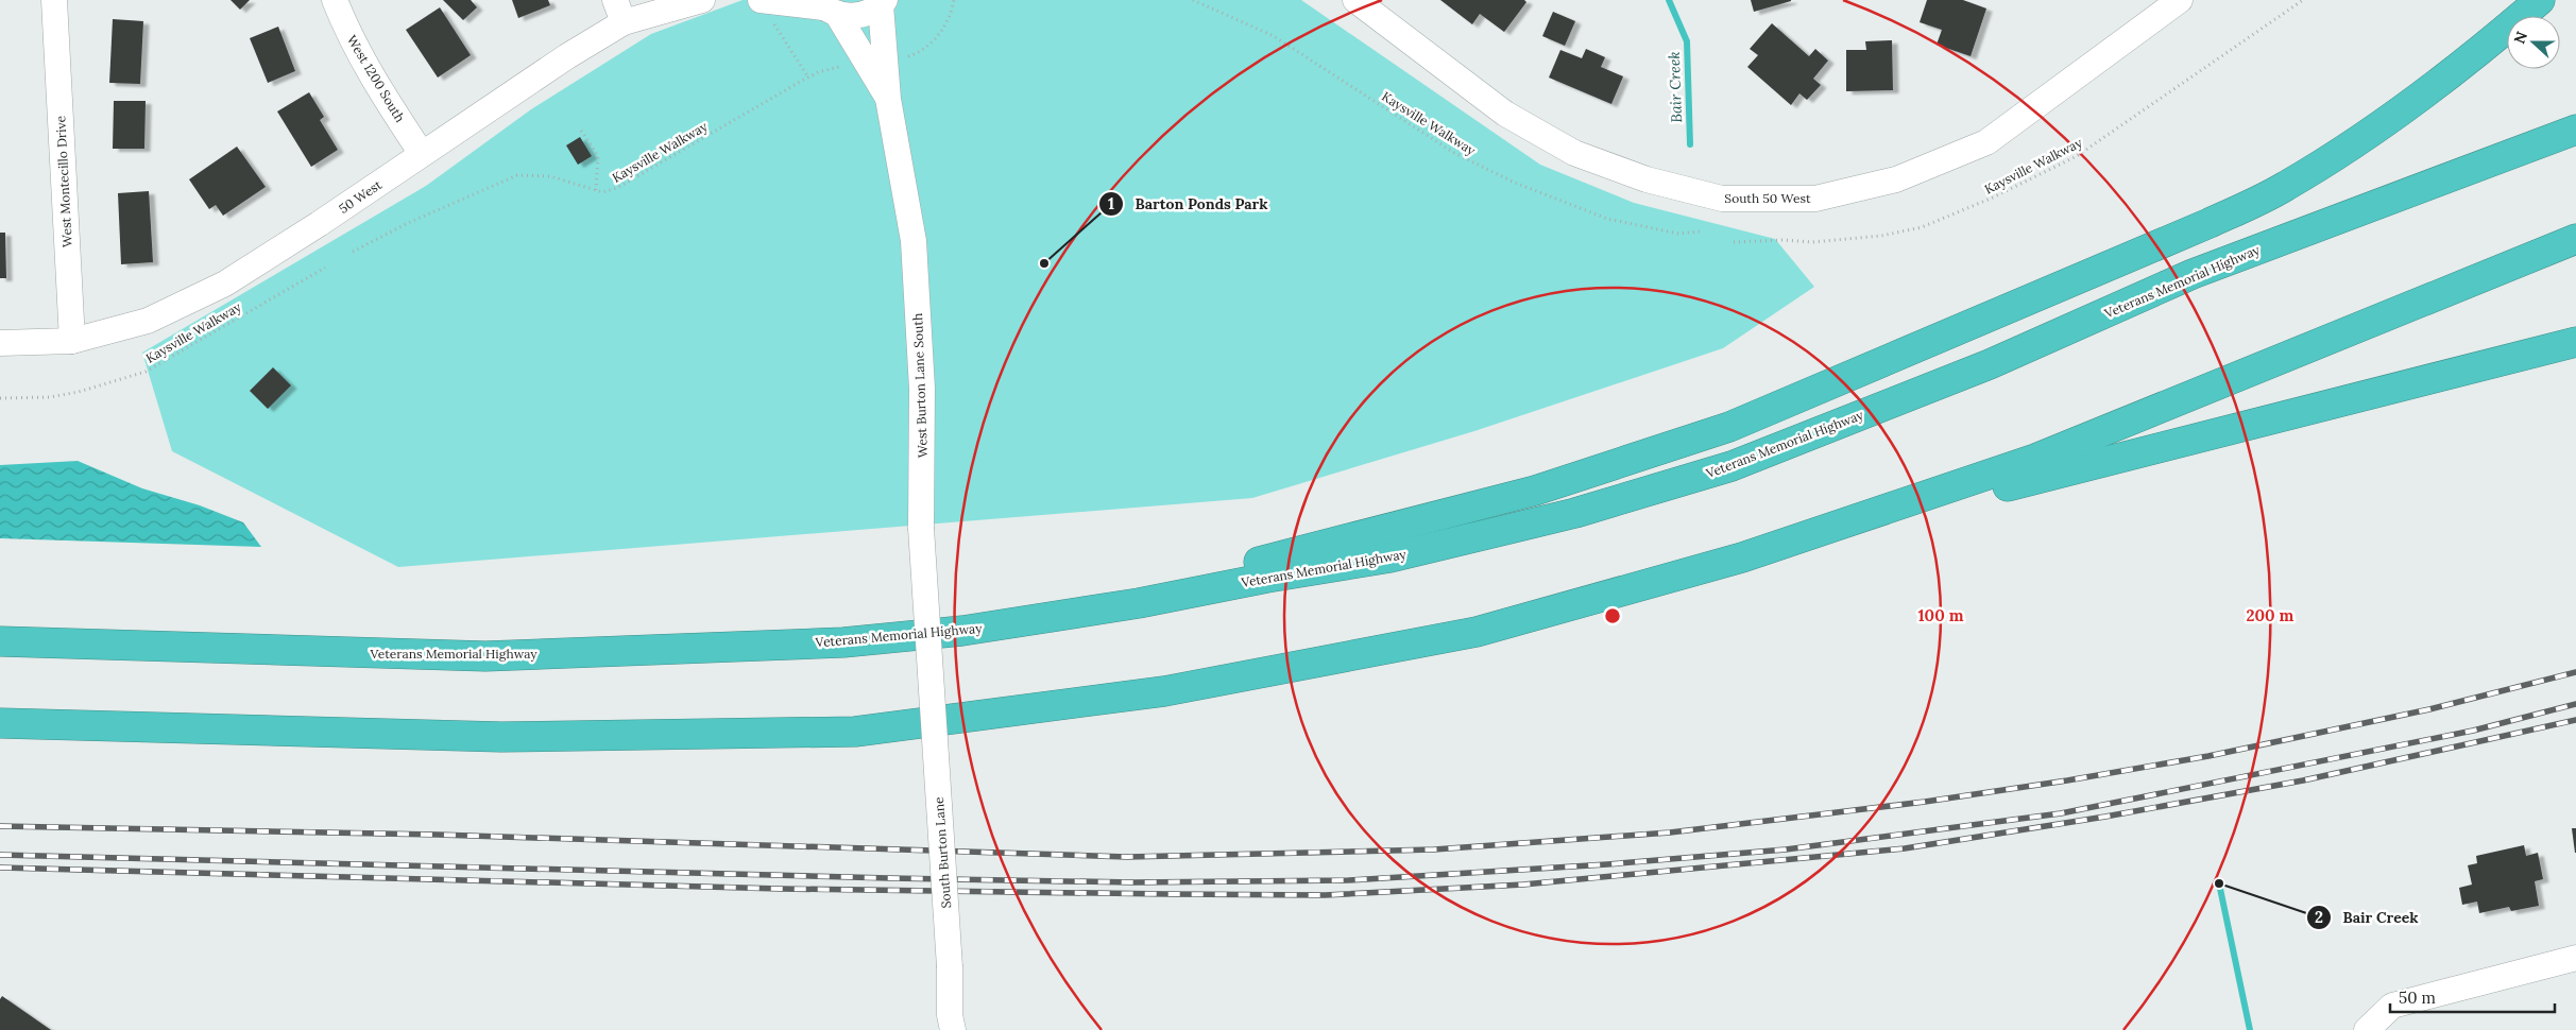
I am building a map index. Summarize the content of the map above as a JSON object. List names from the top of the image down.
{
  "streets": {
    "highway": ["Veterans Memorial Highway"],
    "street": [
      "West 1200 South",
      "West Montecillo Drive",
      "50 West",
      "South 50 West",
      "West Burton Lane South",
      "South Burton Lane"
    ],
    "path": ["Kaysville Walkway"]
  },
  "crossings": [
    ["West 1200 South", "50 West"],
    ["West Montecillo Drive", "50 West"],
    ["West Burton Lane South", "South Burton Lane"]
  ],
  "water": ["Bair Creek"],
  "places": ["Barton Ponds Park", "Bair Creek"],
  "scale_bar": "50 m",
  "north": "left",
  "rings": ["100 m", "200 m"]
}
